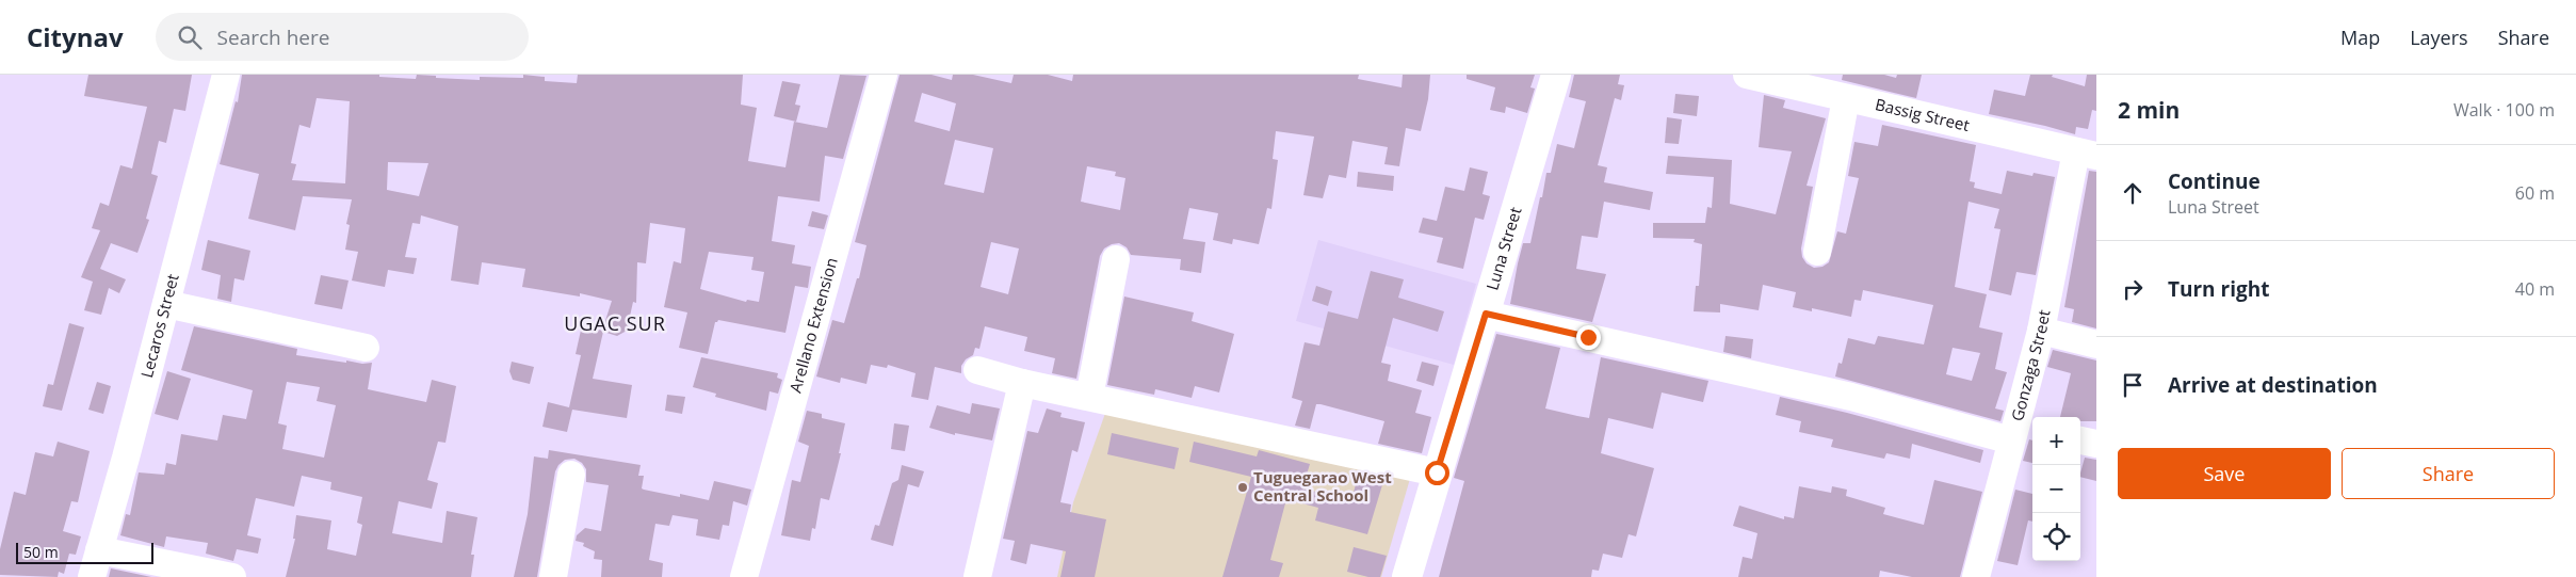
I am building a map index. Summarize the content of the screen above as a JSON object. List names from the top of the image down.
{
  "streets": {
    "main road": ["Luna Street"],
    "street": [
      "Bassig Street",
      "Lecaros Street",
      "Arellano Extension",
      "Gonzaga Street"
    ]
  },
  "crossings": [
    ["Bassig Street", "Gonzaga Street"]
  ],
  "districts": ["UGAC SUR"],
  "places": ["Tuguegarao West Central School"],
  "scale_bar": "50 m",
  "page": {
    "header": "Citynav",
    "search": "Search here",
    "nav": ["Map", "Layers", "Share"],
    "heading": ["2 min", "Walk · 100 m"],
    "list": [
      ["Continue", "Luna Street", "60 m"],
      ["Turn right", "40 m"],
      "Arrive at destination"
    ],
    "map_buttons": ["+", "−"],
    "buttons": ["Save", "Share"],
    "scale": "50 m"
  }
}
